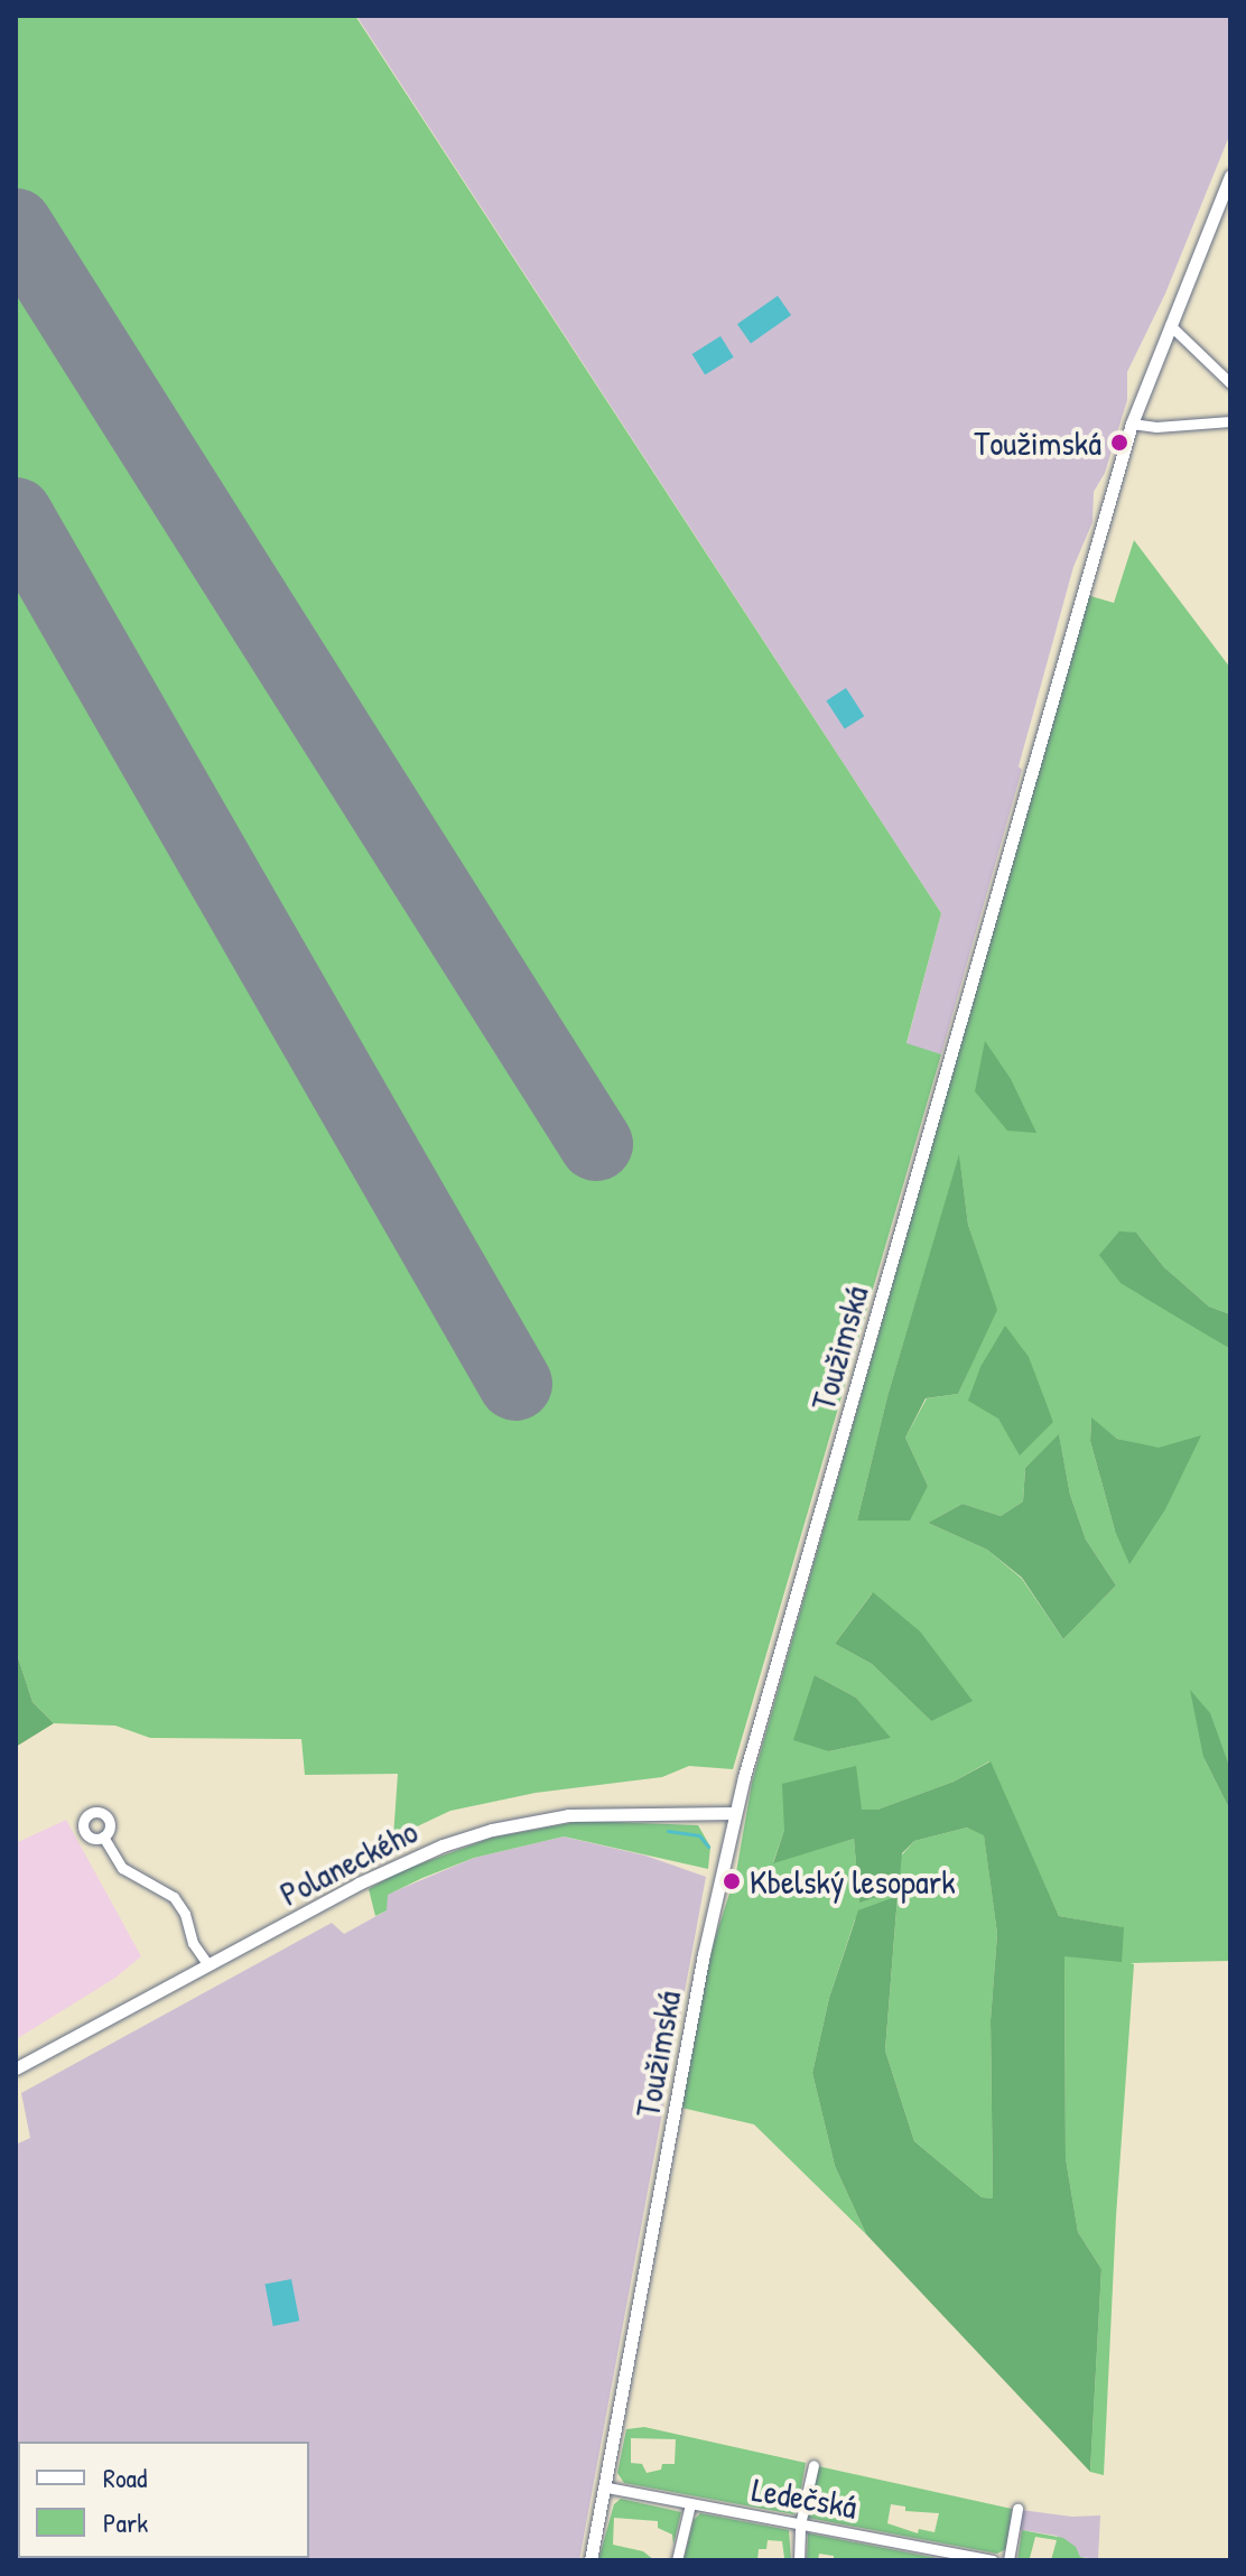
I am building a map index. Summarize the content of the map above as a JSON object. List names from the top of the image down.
{
  "streets": {
    "street": ["Toužimská", "Polaneckého", "Ledečská"]
  },
  "crossings": [
    ["Toužimská", "Polaneckého"],
    ["Toužimská", "Ledečská"]
  ],
  "places": ["Toužimská", "Kbelský lesopark"],
  "legend": ["Road", "Park"]
}
